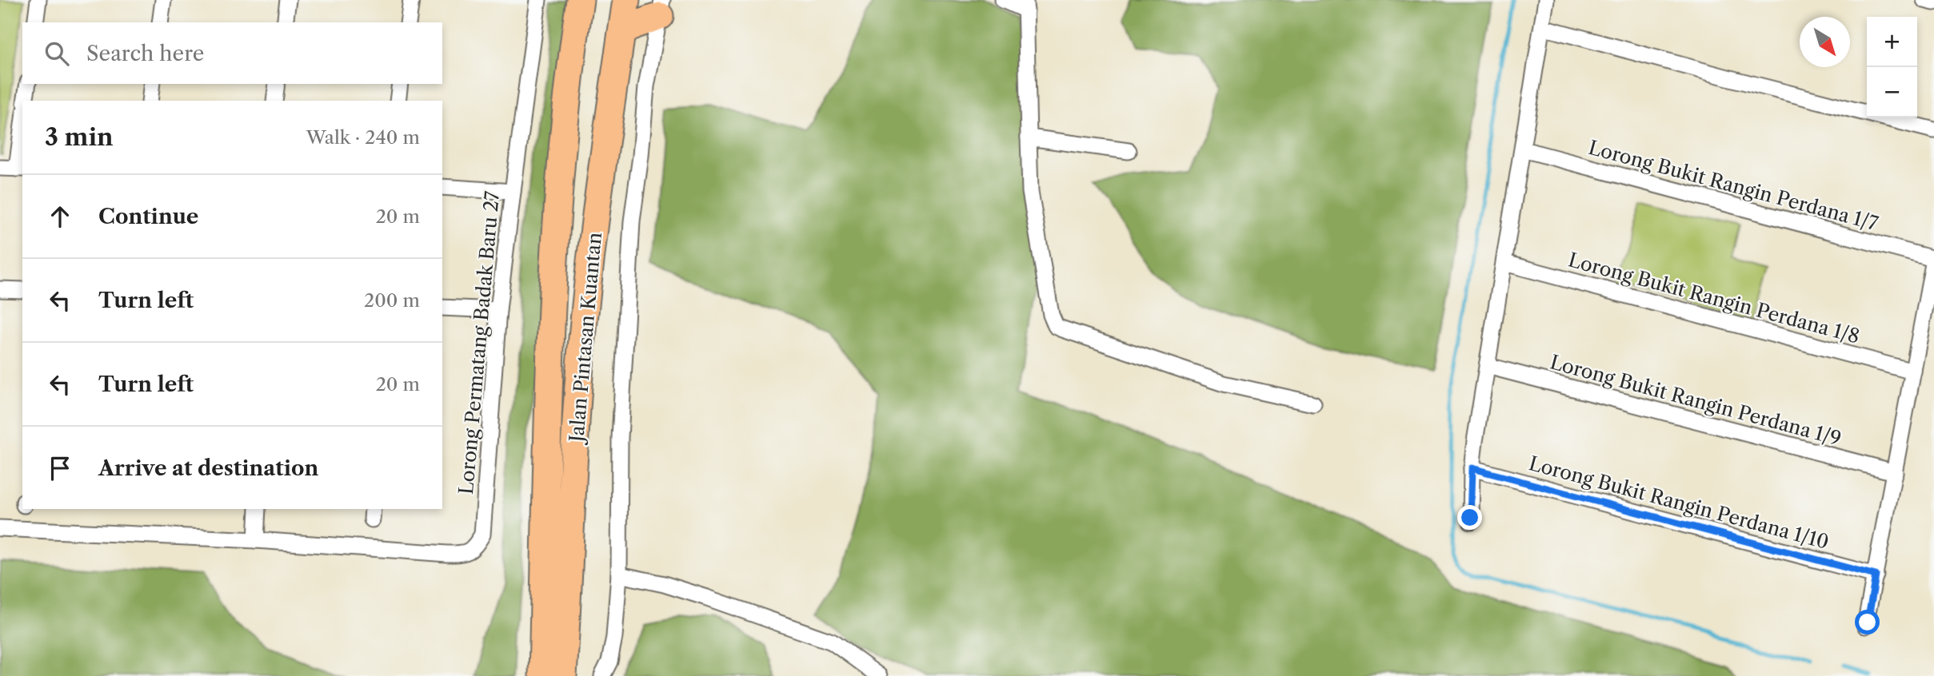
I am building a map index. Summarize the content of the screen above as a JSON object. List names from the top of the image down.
{
  "streets": {
    "highway": ["Jalan Pintasan Kuantan"],
    "street": [
      "Lorong Bukit Rangin Perdana 1/7",
      "Lorong Bukit Rangin Perdana 1/8",
      "Lorong Permatang Badak Baru 27",
      "Lorong Bukit Rangin Perdana 1/9",
      "Lorong Bukit Rangin Perdana 1/10"
    ]
  },
  "north": "bottom right",
  "page": {
    "map_buttons": ["+", "−"],
    "search": "Search here",
    "heading": ["3 min", "Walk · 240 m"],
    "list": [
      ["Continue", "20 m"],
      ["Turn left", "200 m"],
      ["Turn left", "20 m"],
      "Arrive at destination"
    ]
  }
}
